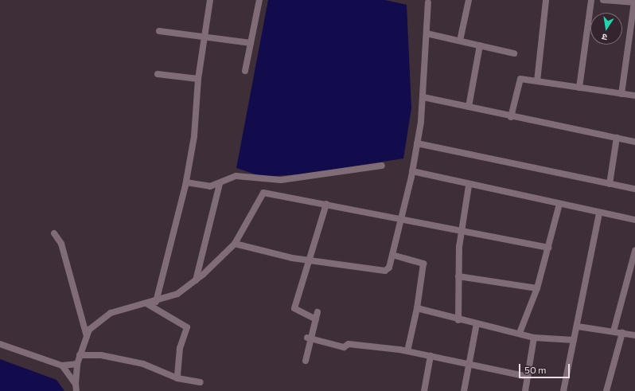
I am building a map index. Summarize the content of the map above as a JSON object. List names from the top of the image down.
{
  "scale_bar": "50 m",
  "north": "bottom"
}
